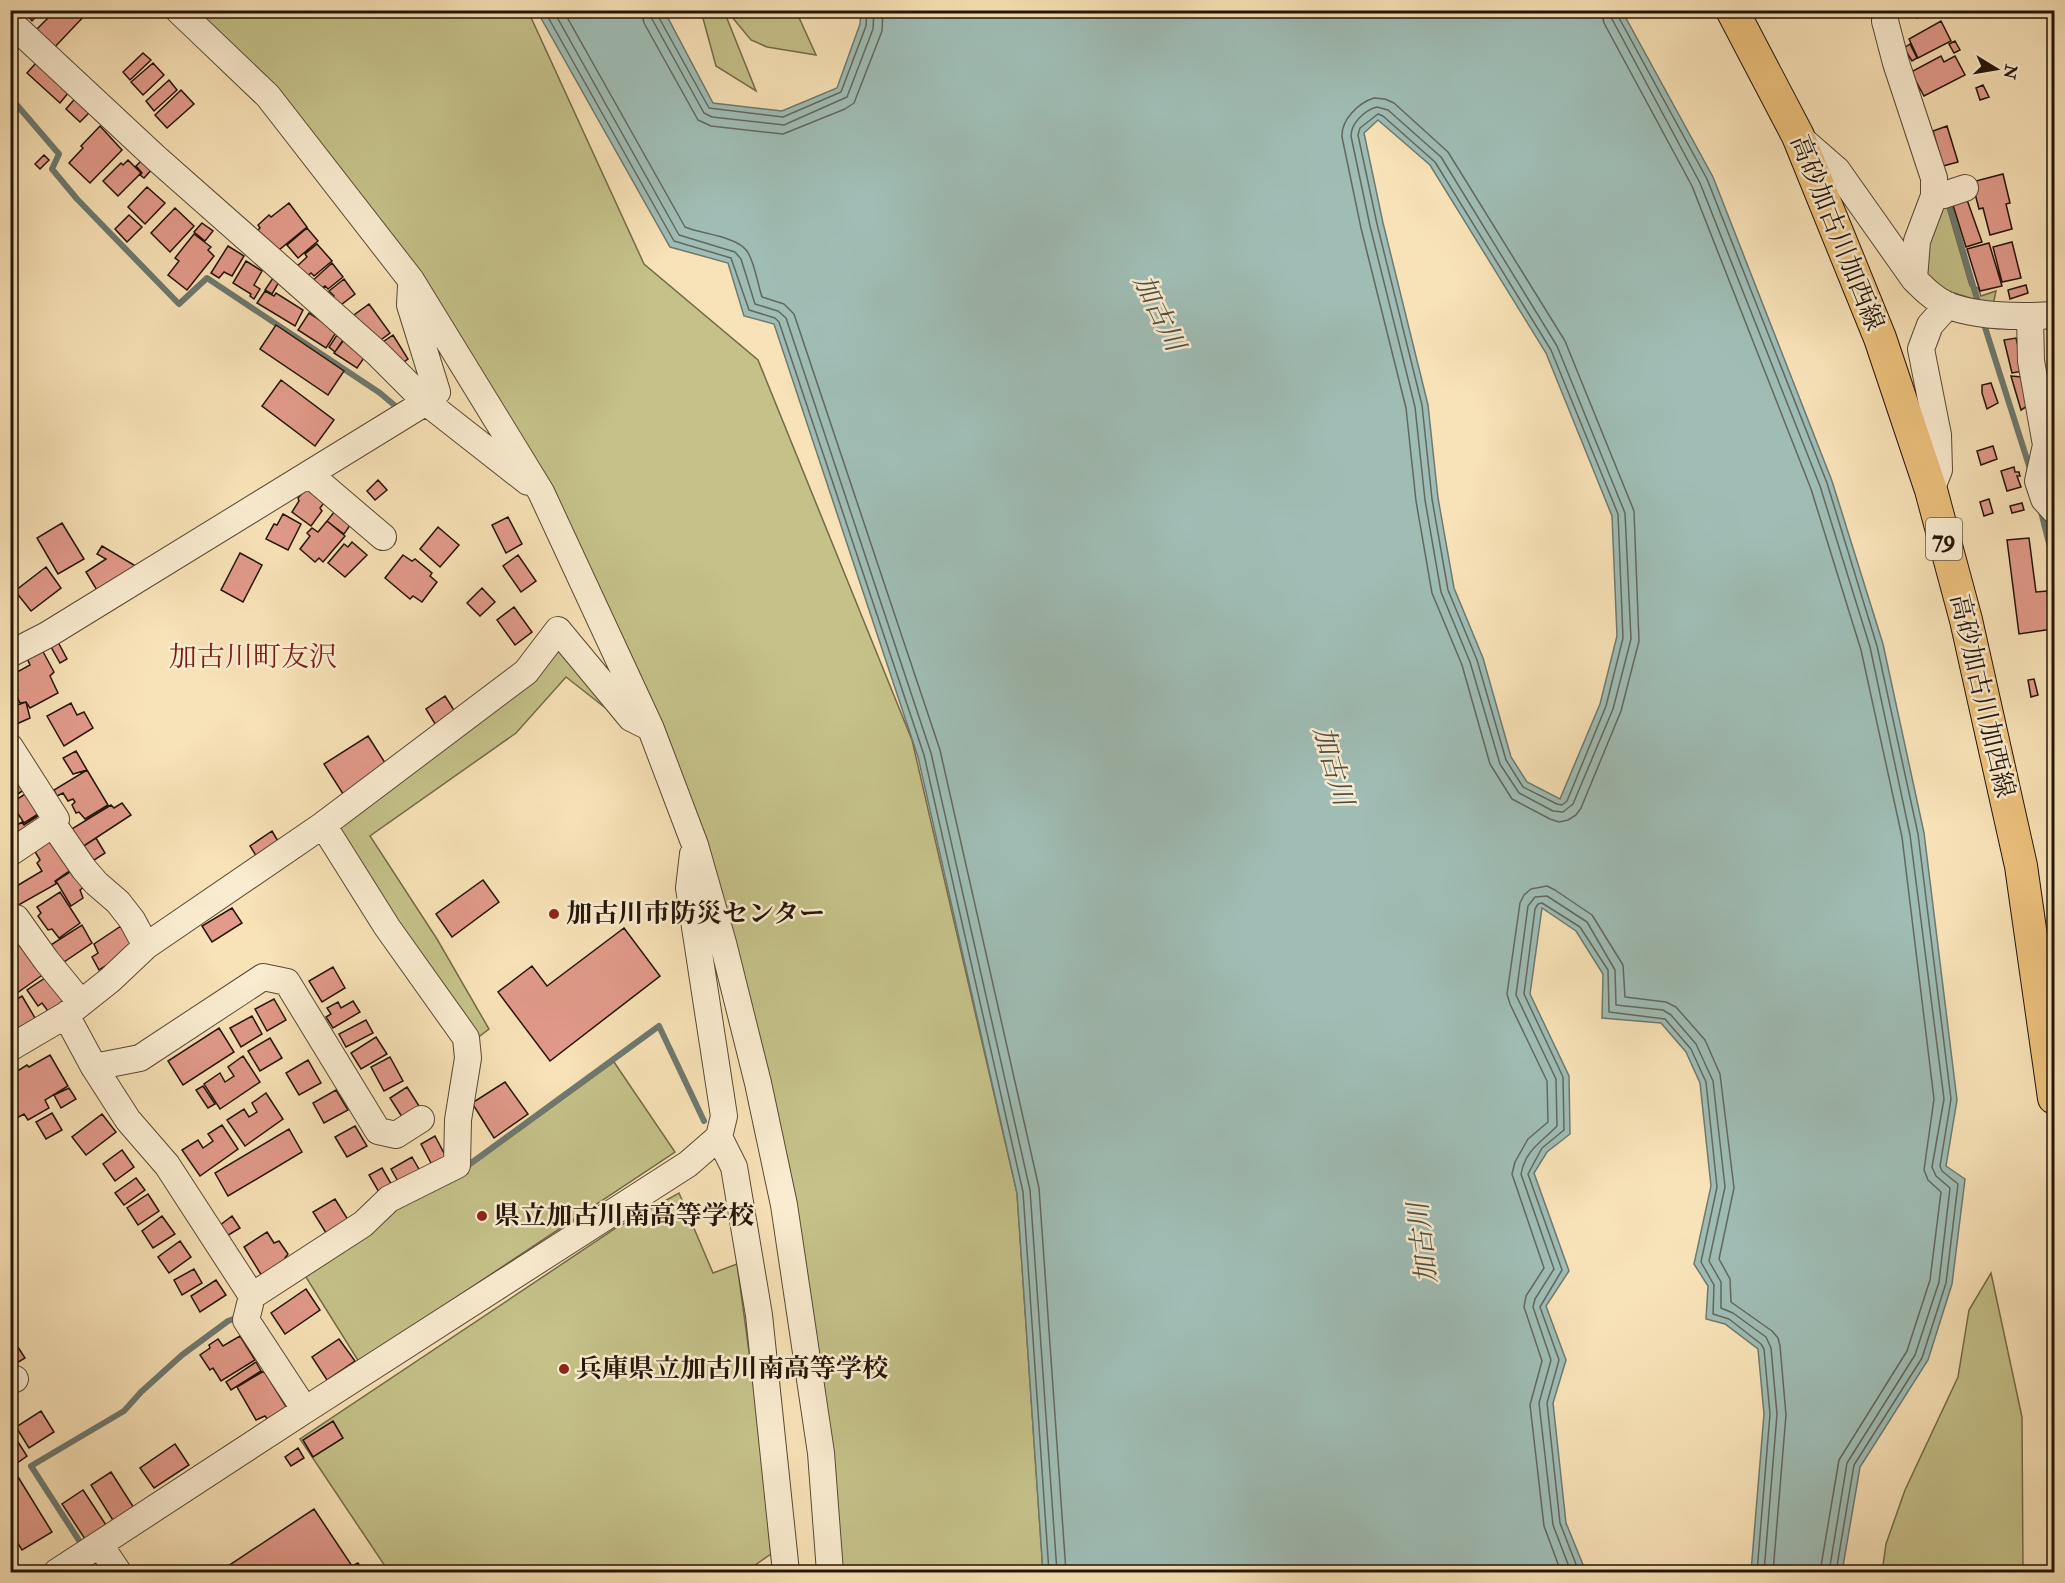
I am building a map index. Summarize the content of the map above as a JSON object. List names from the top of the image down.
{
  "streets": {
    "main road": ["高砂加古川加西線", "79"]
  },
  "districts": ["加古川町友沢"],
  "water": ["加古川"],
  "places": ["加古川市防災センター", "県立加古川南高等学校", "兵庫県立加古川南高等学校"],
  "north": "right"
}
